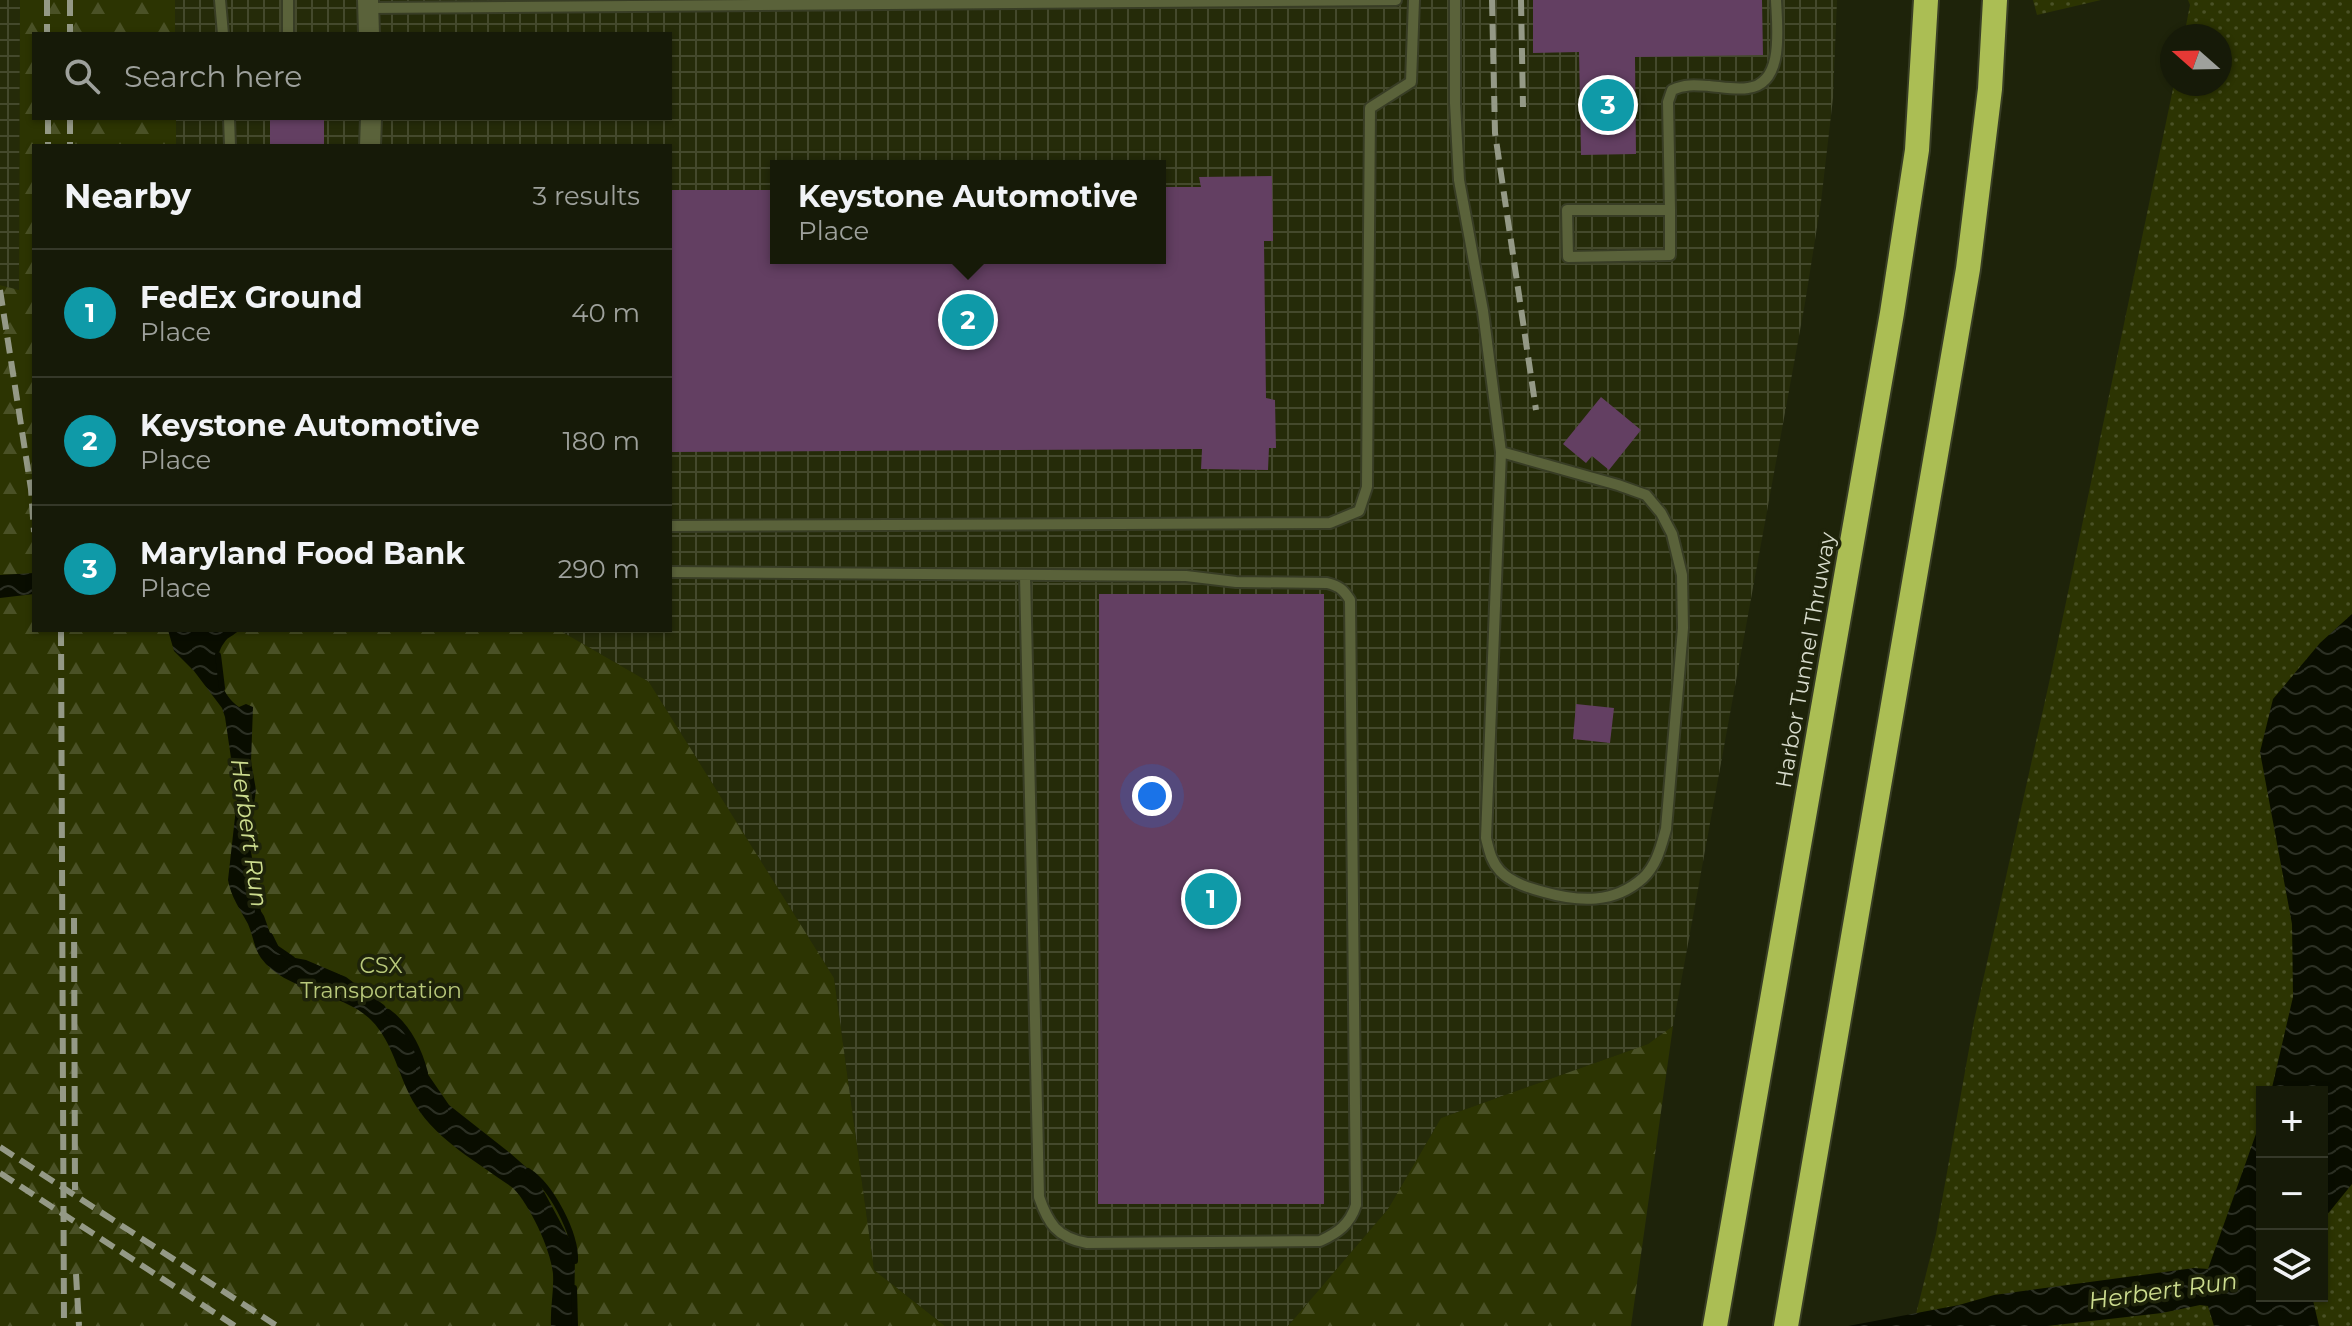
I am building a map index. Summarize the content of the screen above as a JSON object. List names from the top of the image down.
{
  "streets": {
    "highway": ["Harbor Tunnel Thruway"]
  },
  "water": ["Herbert Run"],
  "parks": ["CSX Transportation"],
  "north": "left",
  "page": {
    "search": "Search here",
    "pins": ["3", "2", "1"],
    "heading": ["Nearby", "3 results"],
    "popup": ["Keystone Automotive", "Place"],
    "list": [
      {
        "mark": "1",
        "name": "FedEx Ground",
        "note": "Place",
        "value": "40 m"
      },
      {
        "mark": "2",
        "name": "Keystone Automotive",
        "note": "Place",
        "value": "180 m"
      },
      {
        "mark": "3",
        "name": "Maryland Food Bank",
        "note": "Place",
        "value": "290 m"
      }
    ],
    "map_buttons": ["+", "−"]
  }
}
